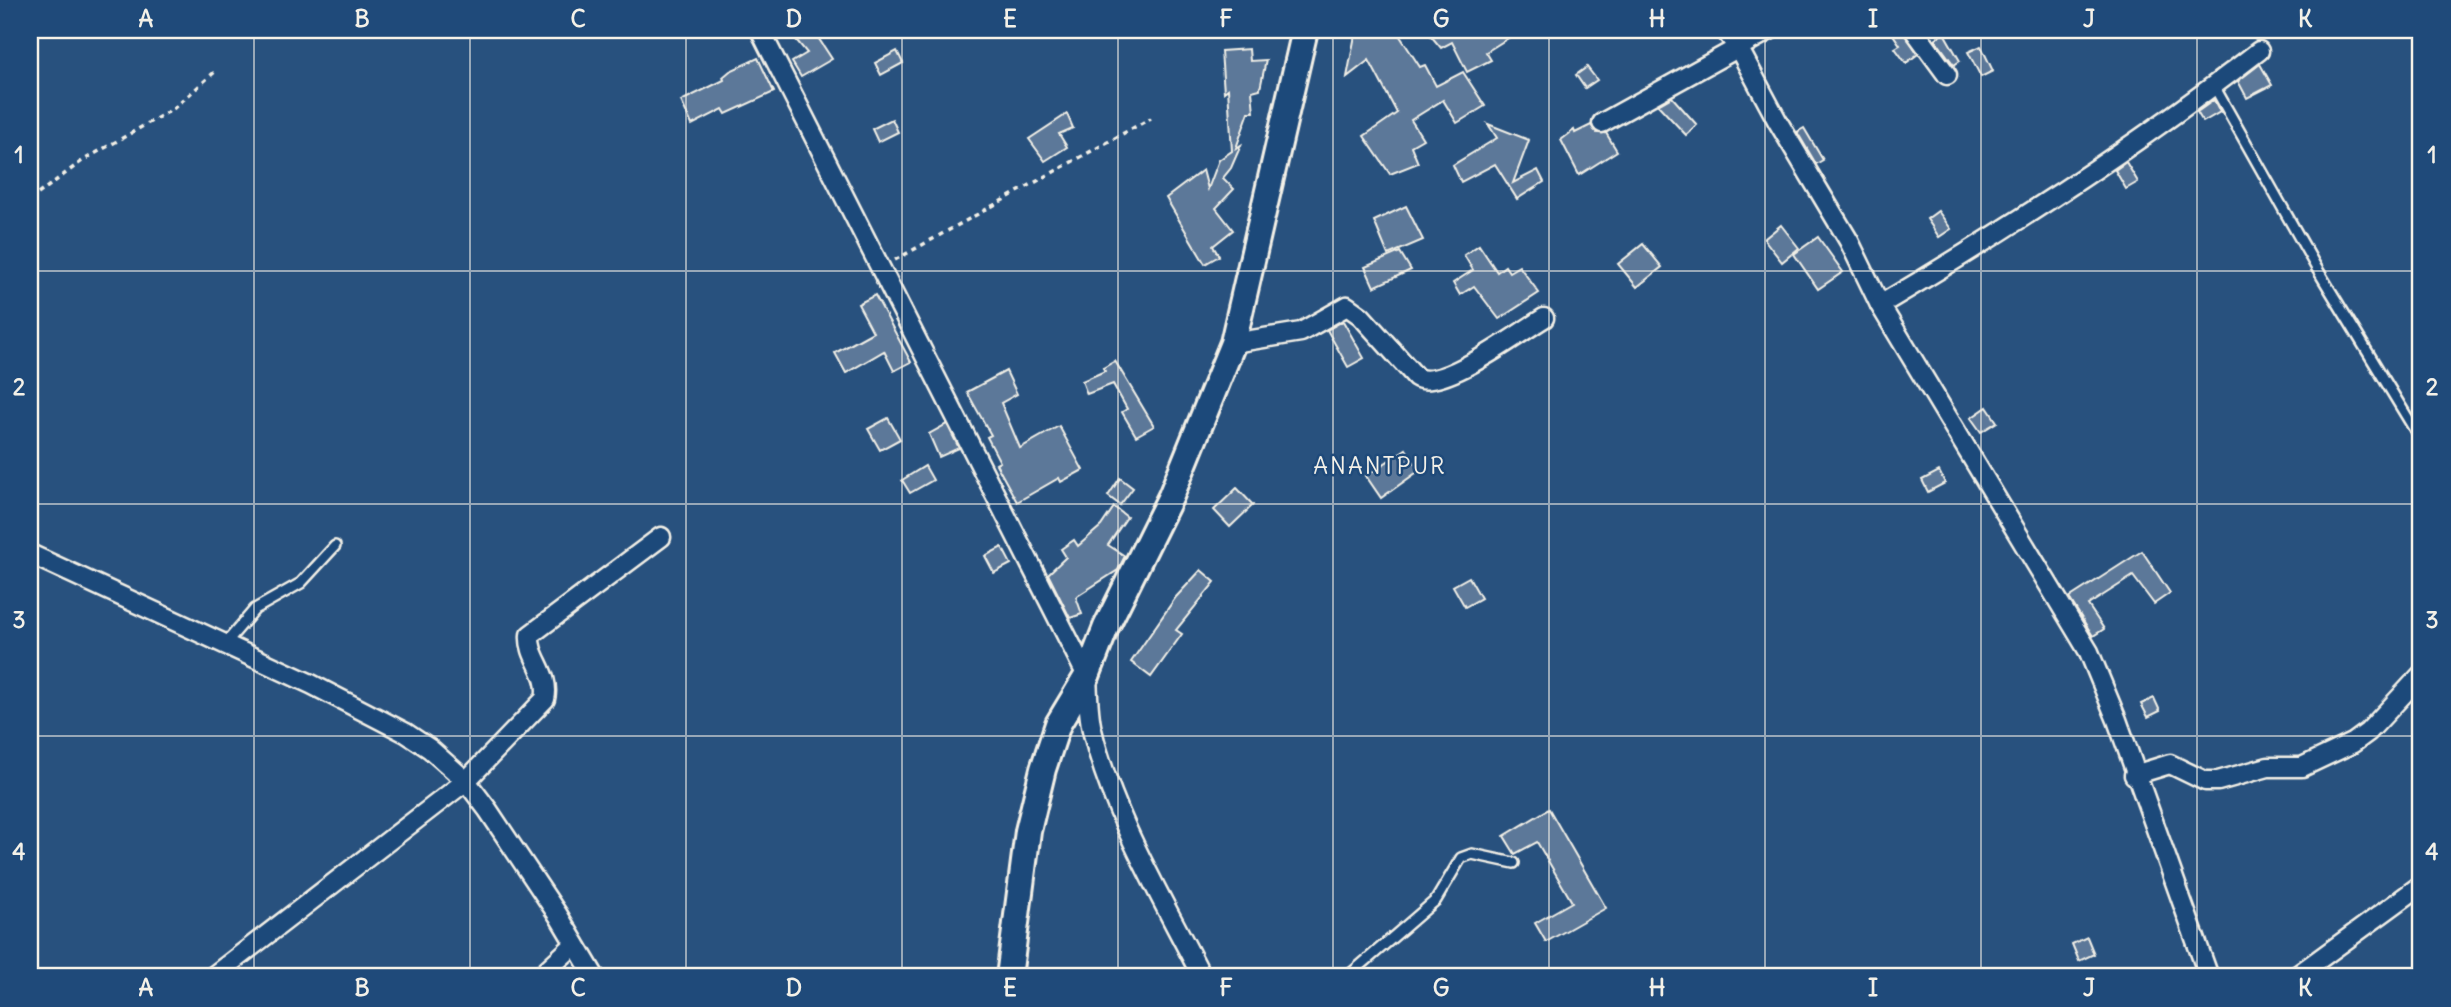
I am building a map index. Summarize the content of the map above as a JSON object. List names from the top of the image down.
{
  "districts": ["ANANTPUR"],
  "grid": {
    "columns": [
      "A",
      "B",
      "C",
      "D",
      "E",
      "F",
      "G",
      "H",
      "I",
      "J",
      "K"
    ],
    "rows": [
      "1",
      "2",
      "3",
      "4"
    ]
  }
}
